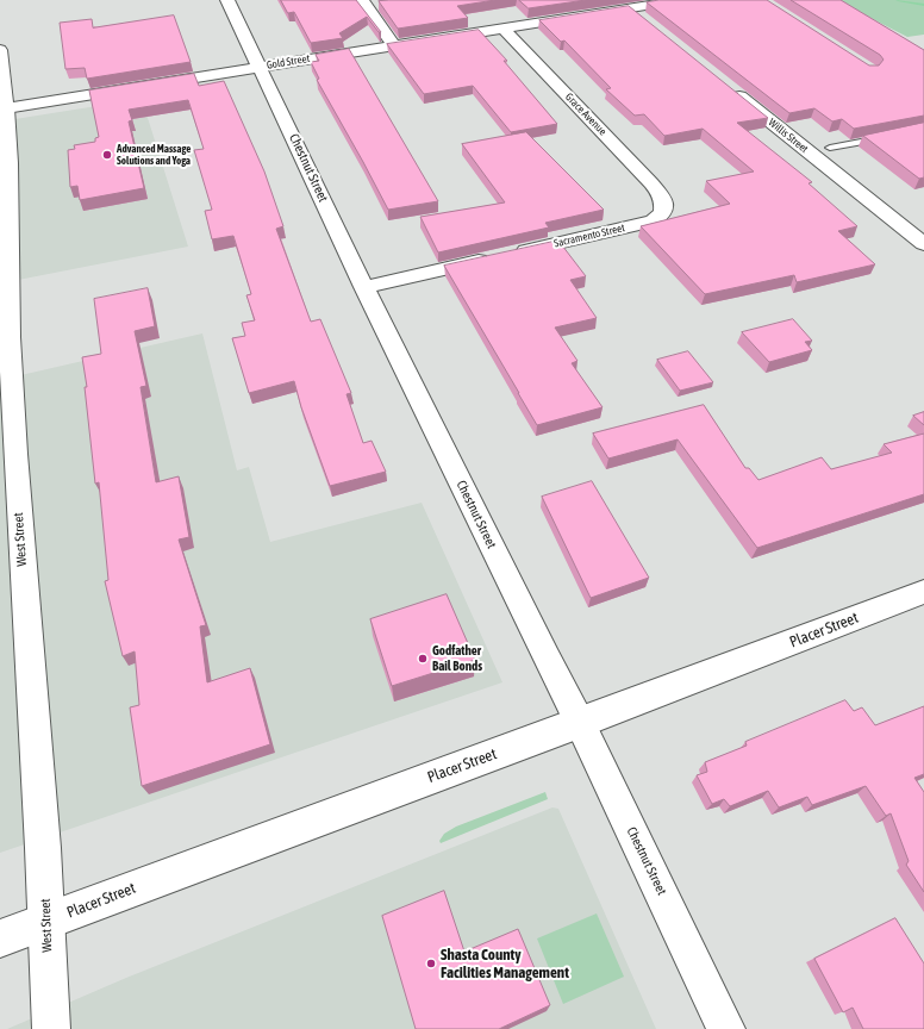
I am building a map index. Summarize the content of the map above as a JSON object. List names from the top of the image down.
{
  "streets": {
    "street": [
      "Gold Street",
      "Grace Avenue",
      "Willis Street",
      "Chestnut Street",
      "Sacramento Street",
      "West Street",
      "Placer Street"
    ]
  },
  "crossings": [
    ["Gold Street", "Grace Avenue"],
    ["Gold Street", "Chestnut Street"],
    ["Gold Street", "West Street"],
    ["Grace Avenue", "Sacramento Street"],
    ["Chestnut Street", "Sacramento Street"],
    ["Chestnut Street", "Placer Street"],
    ["West Street", "Placer Street"]
  ],
  "places": ["Advanced Massage Solutions and Yoga", "Godfather Bail Bonds", "Shasta County Facilities Management"]
}
